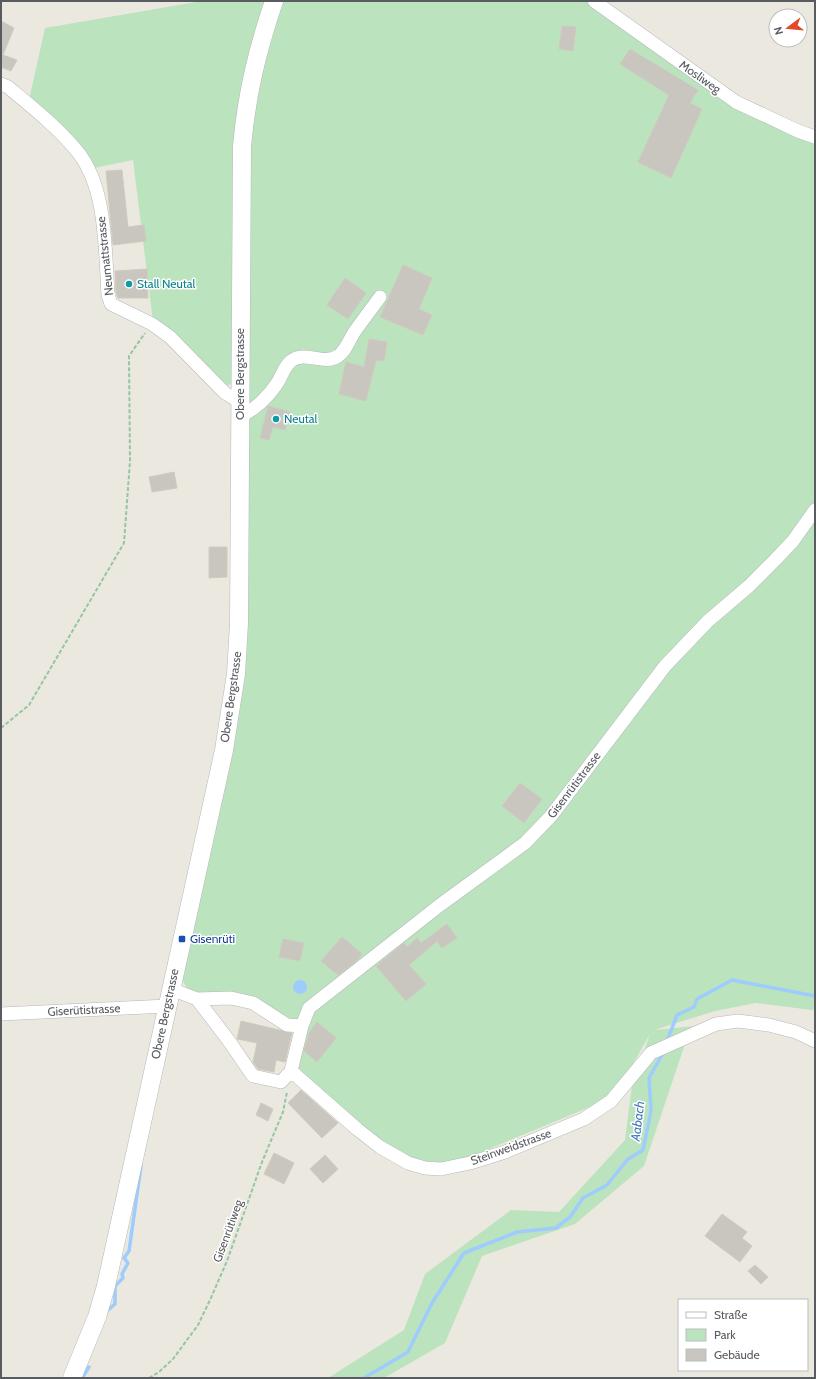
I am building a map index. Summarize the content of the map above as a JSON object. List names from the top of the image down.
{
  "streets": {
    "main road": ["Obere Bergstrasse"],
    "street": [
      "Mosliweg",
      "Neumattstrasse",
      "Gisenrütistrasse",
      "Giserütistrasse",
      "Steinweidstrasse"
    ],
    "path": ["Gisenrütiweg"]
  },
  "crossings": [
    ["Neumattstrasse", "Obere Bergstrasse"],
    ["Obere Bergstrasse", "Giserütistrasse"],
    ["Steinweidstrasse", "Gisenrütiweg"]
  ],
  "water": ["Aabach"],
  "places": {
    "other": ["Stall Neutal", "Neutal"],
    "transit": ["Gisenrüti"]
  },
  "legend": ["Straße", "Park", "Gebäude"],
  "north": "left"
}
